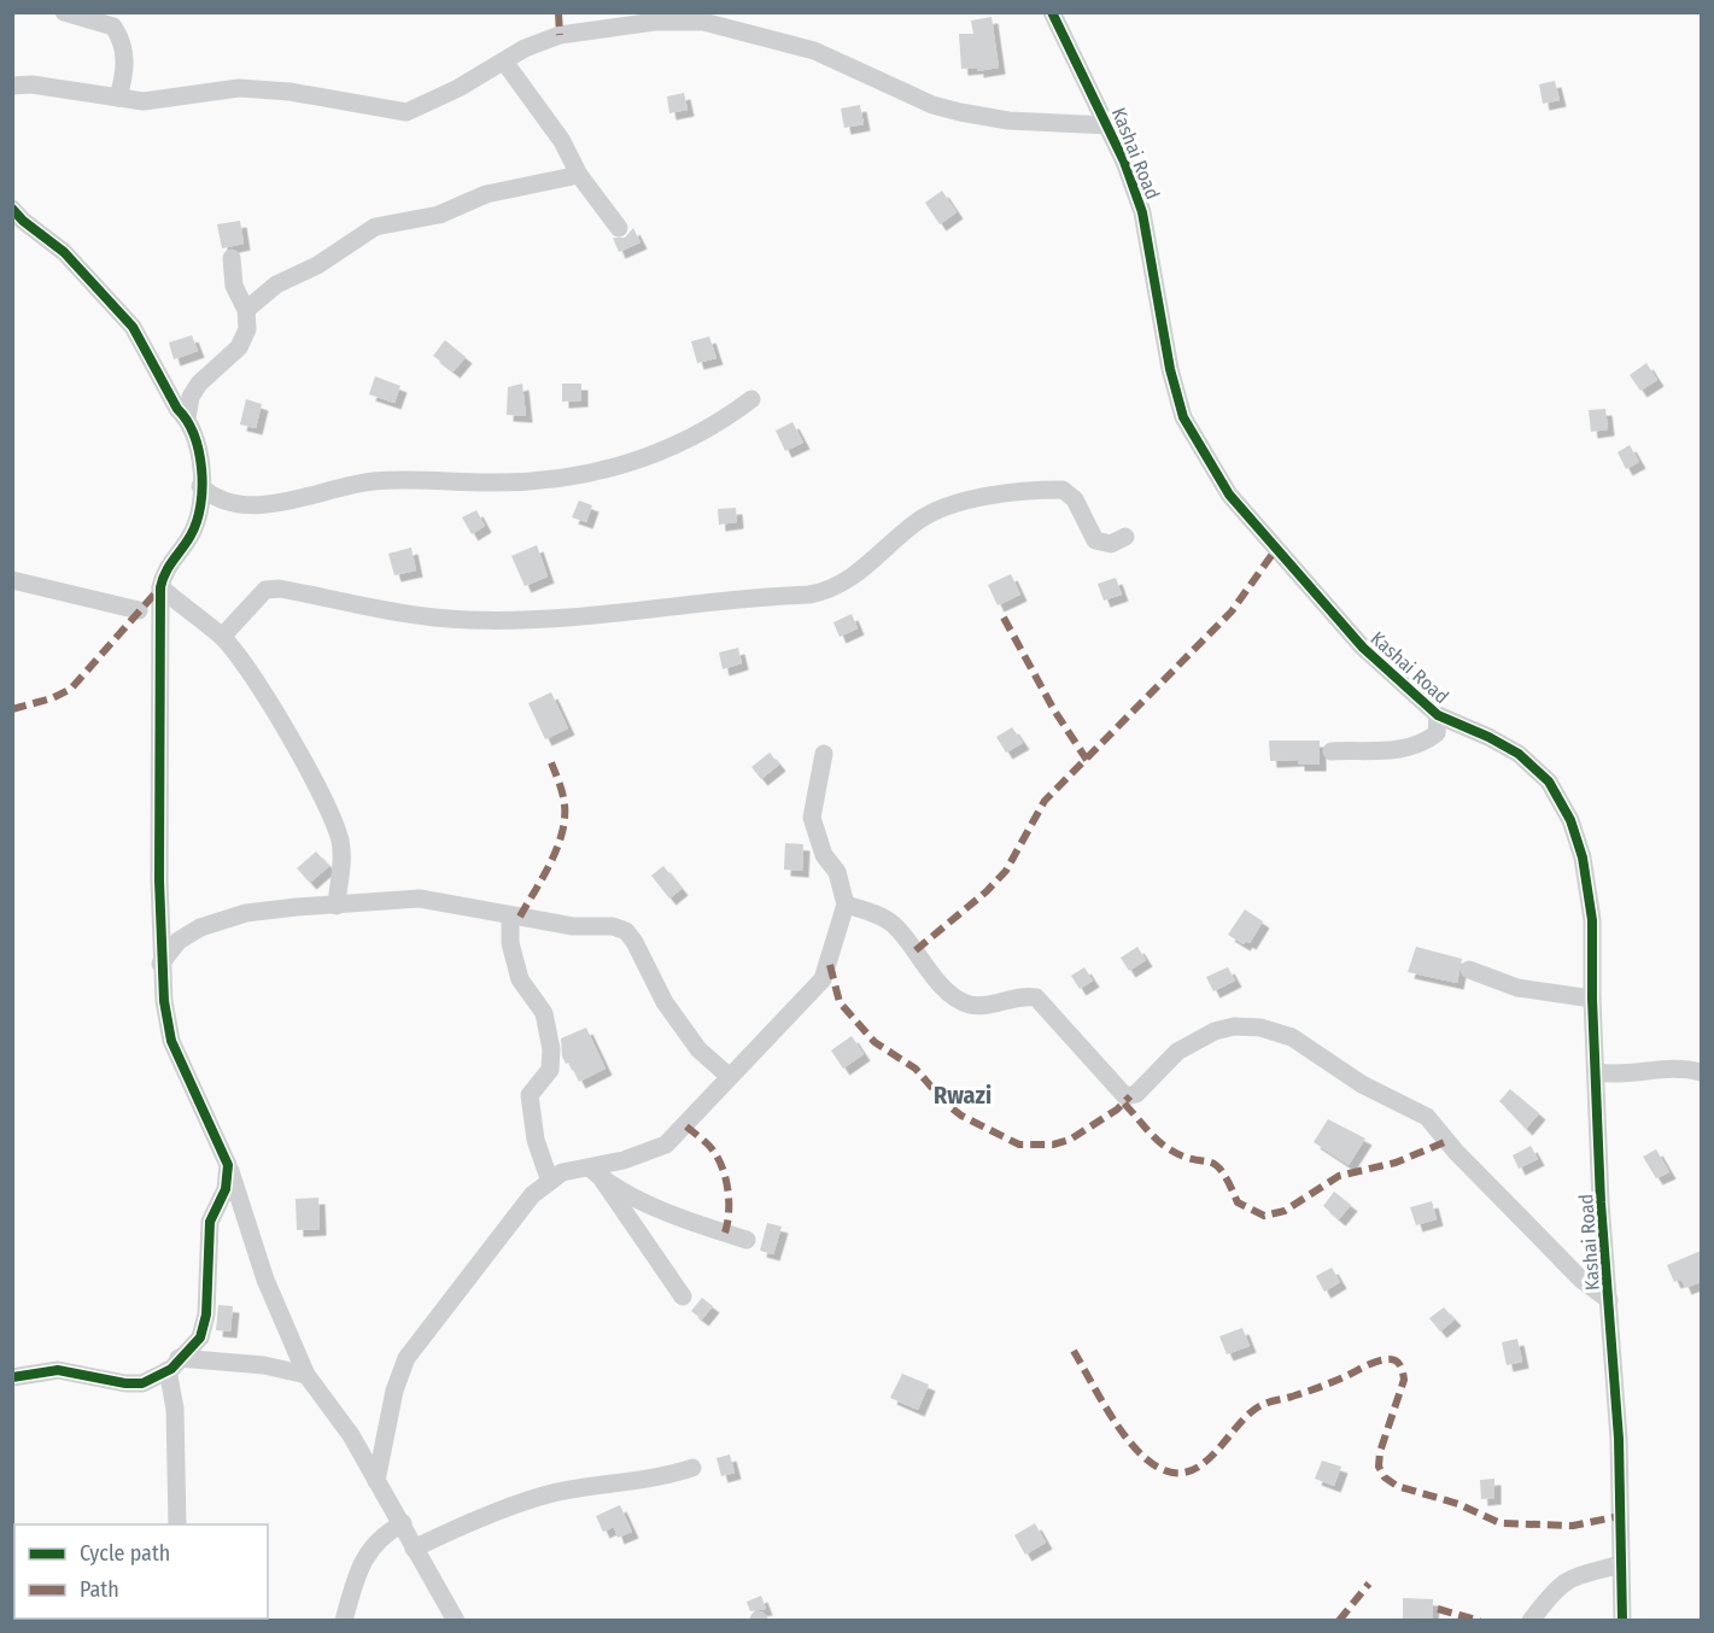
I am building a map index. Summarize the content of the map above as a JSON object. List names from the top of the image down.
{
  "streets": {
    "street": ["Kashai Road"]
  },
  "districts": ["Rwazi"],
  "legend": ["Cycle path", "Path"]
}
